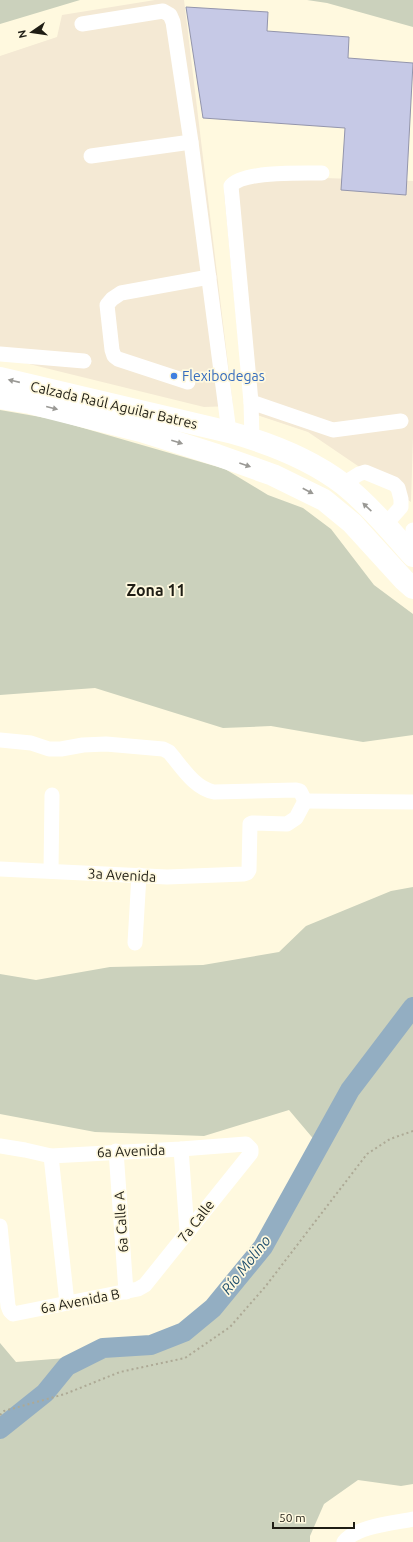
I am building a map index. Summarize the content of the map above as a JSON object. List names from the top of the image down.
{
  "streets": {
    "highway": ["Calzada Raúl Aguilar Batres"],
    "street": [
      "3a Avenida",
      "6a Avenida",
      "7a Calle",
      "6a Calle A",
      "6a Avenida B"
    ]
  },
  "crossings": [
    ["6a Avenida", "7a Calle"],
    ["6a Avenida", "6a Calle A"],
    ["7a Calle", "6a Avenida B"],
    ["6a Calle A", "6a Avenida B"]
  ],
  "districts": ["Zona 11"],
  "water": ["Río Molino"],
  "places": ["Flexibodegas"],
  "scale_bar": "50 m",
  "north": "left"
}
